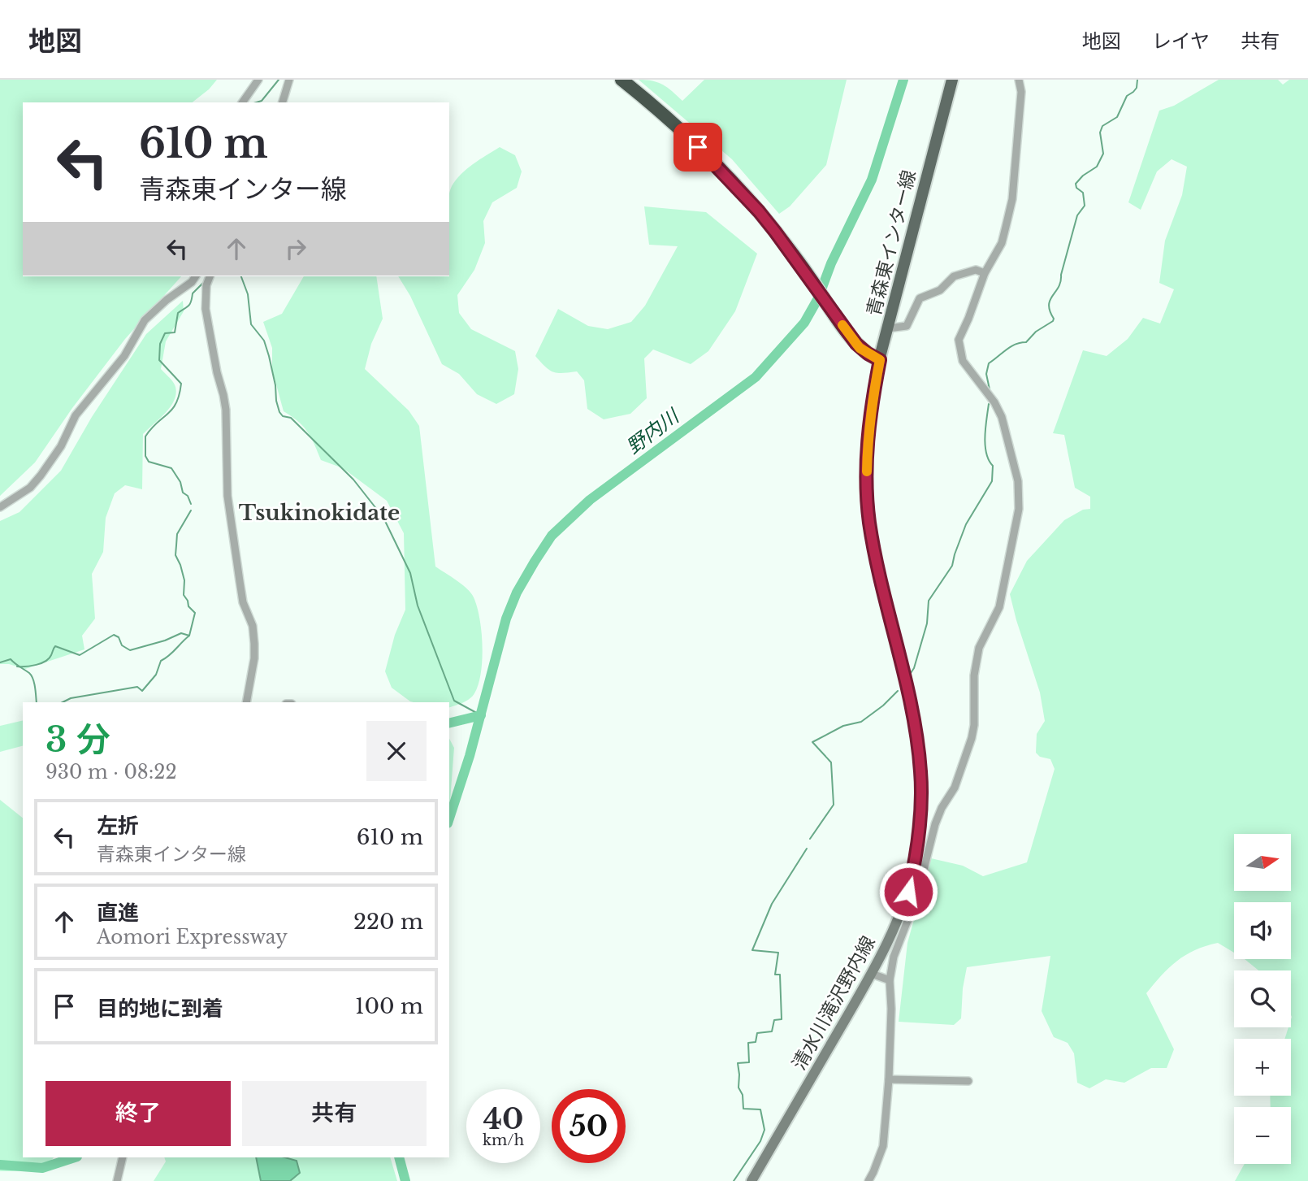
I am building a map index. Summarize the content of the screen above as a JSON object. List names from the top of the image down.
{
  "streets": {
    "highway": ["青森東インター線"],
    "main road": ["清水川滝沢野内線"]
  },
  "crossings": [
    ["青森東インター線", "清水川滝沢野内線"]
  ],
  "districts": ["Tsukinokidate"],
  "water": ["野内川"],
  "north": "right",
  "page": {
    "header": "地図",
    "nav": ["地図", "レイヤ", "共有"],
    "turn": ["610 m", "青森東インター線"],
    "heading": ["3 分", "930 m · 08:22"],
    "list": [
      {
        "name": "左折",
        "note": "青森東インター線",
        "value": "610 m"
      },
      {
        "name": "直進",
        "note": "Aomori Expressway",
        "value": "220 m"
      },
      {
        "name": "目的地に到着",
        "value": "100 m"
      }
    ],
    "map_buttons": ["+", "−"],
    "buttons": ["終了", "共有"],
    "speed": "40 km/h",
    "limit": "50"
  }
}
